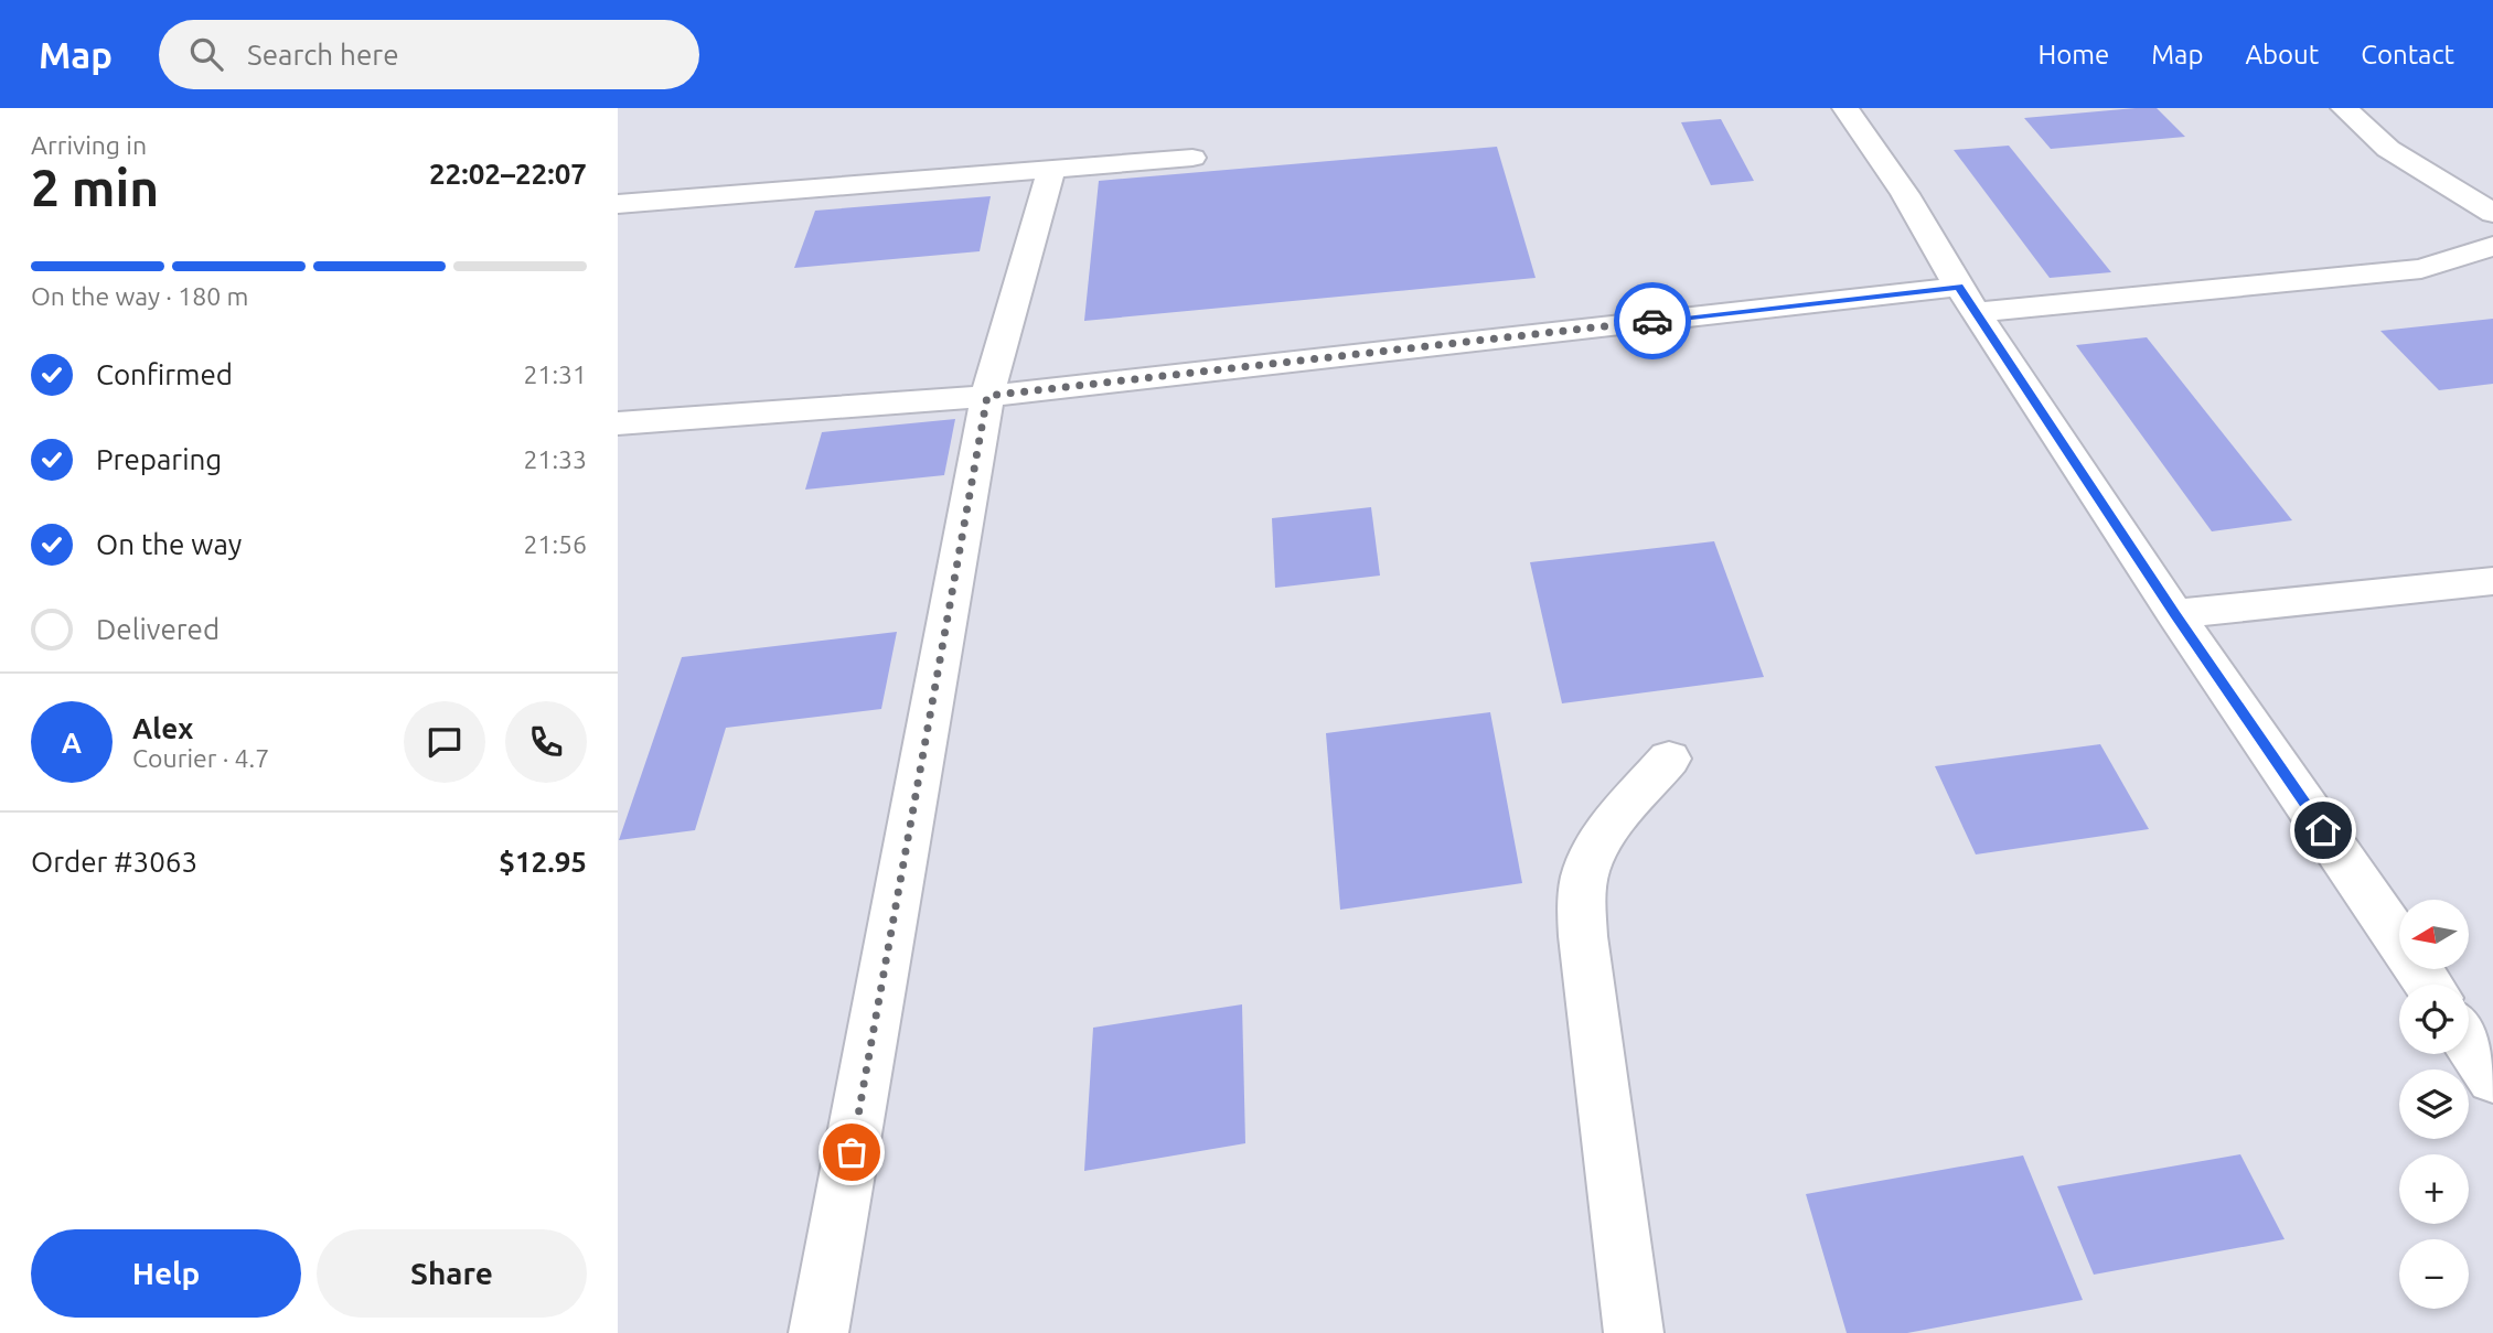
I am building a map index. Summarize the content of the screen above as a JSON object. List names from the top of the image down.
{
  "north": "left",
  "page": {
    "header": "Map",
    "search": "Search here",
    "nav": [
      "Home",
      "Map",
      "About",
      "Contact"
    ],
    "heading": ["2 min", "Arriving in", "22:02–22:07"],
    "panel": [
      "Alex",
      "Courier · 4.7",
      "Order #3063",
      "$12.95"
    ],
    "bar": "On the way · 180 m",
    "list": [
      ["Confirmed", "21:31"],
      ["Preparing", "21:33"],
      ["On the way", "21:56"],
      "Delivered"
    ],
    "round": "A",
    "map_buttons": ["+", "−"],
    "buttons": ["Help", "Share"]
  }
}
